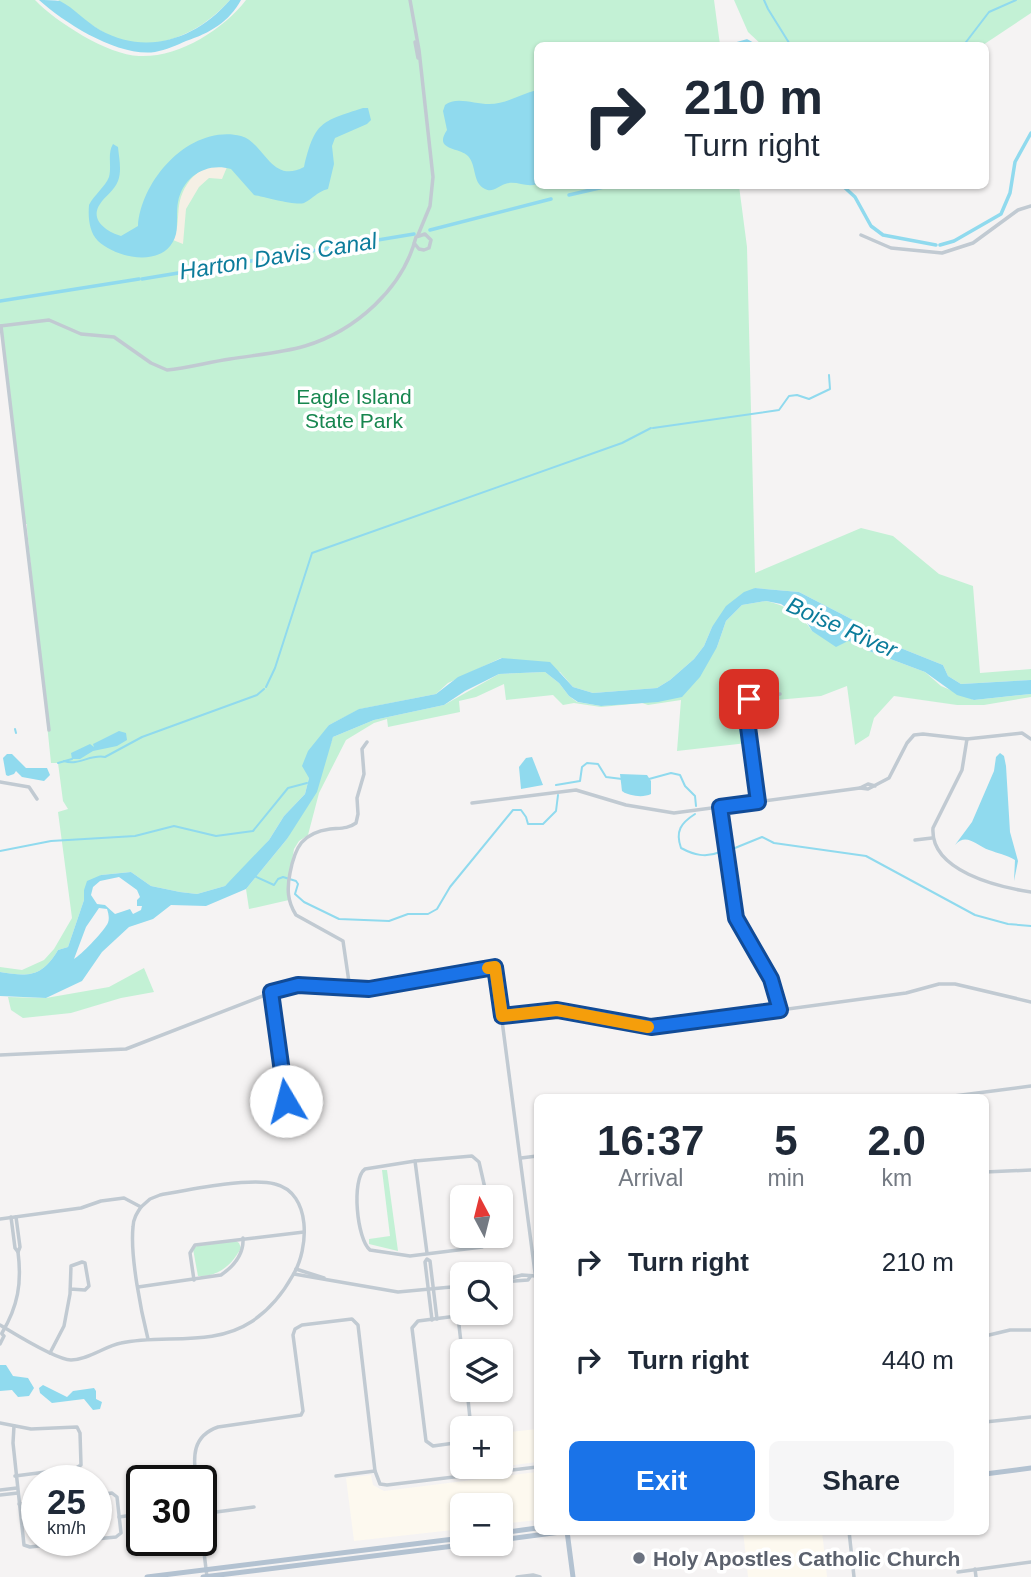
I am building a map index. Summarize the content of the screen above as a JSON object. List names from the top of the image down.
{
  "water": ["Harton Davis Canal", "Boise River"],
  "parks": ["Eagle Island State Park"],
  "places": ["Holy Apostles Catholic Church"],
  "north": "top",
  "page": {
    "turn": ["210 m", "Turn right"],
    "eta": [
      "16:37",
      "Arrival",
      "5",
      "min",
      "2.0",
      "km"
    ],
    "map_buttons": ["+", "−"],
    "list": [
      {
        "name": "Turn right",
        "value": "210 m"
      },
      {
        "name": "Turn right",
        "value": "440 m"
      }
    ],
    "buttons": ["Exit", "Share"],
    "speed": "25 km/h",
    "limit": "30"
  }
}
